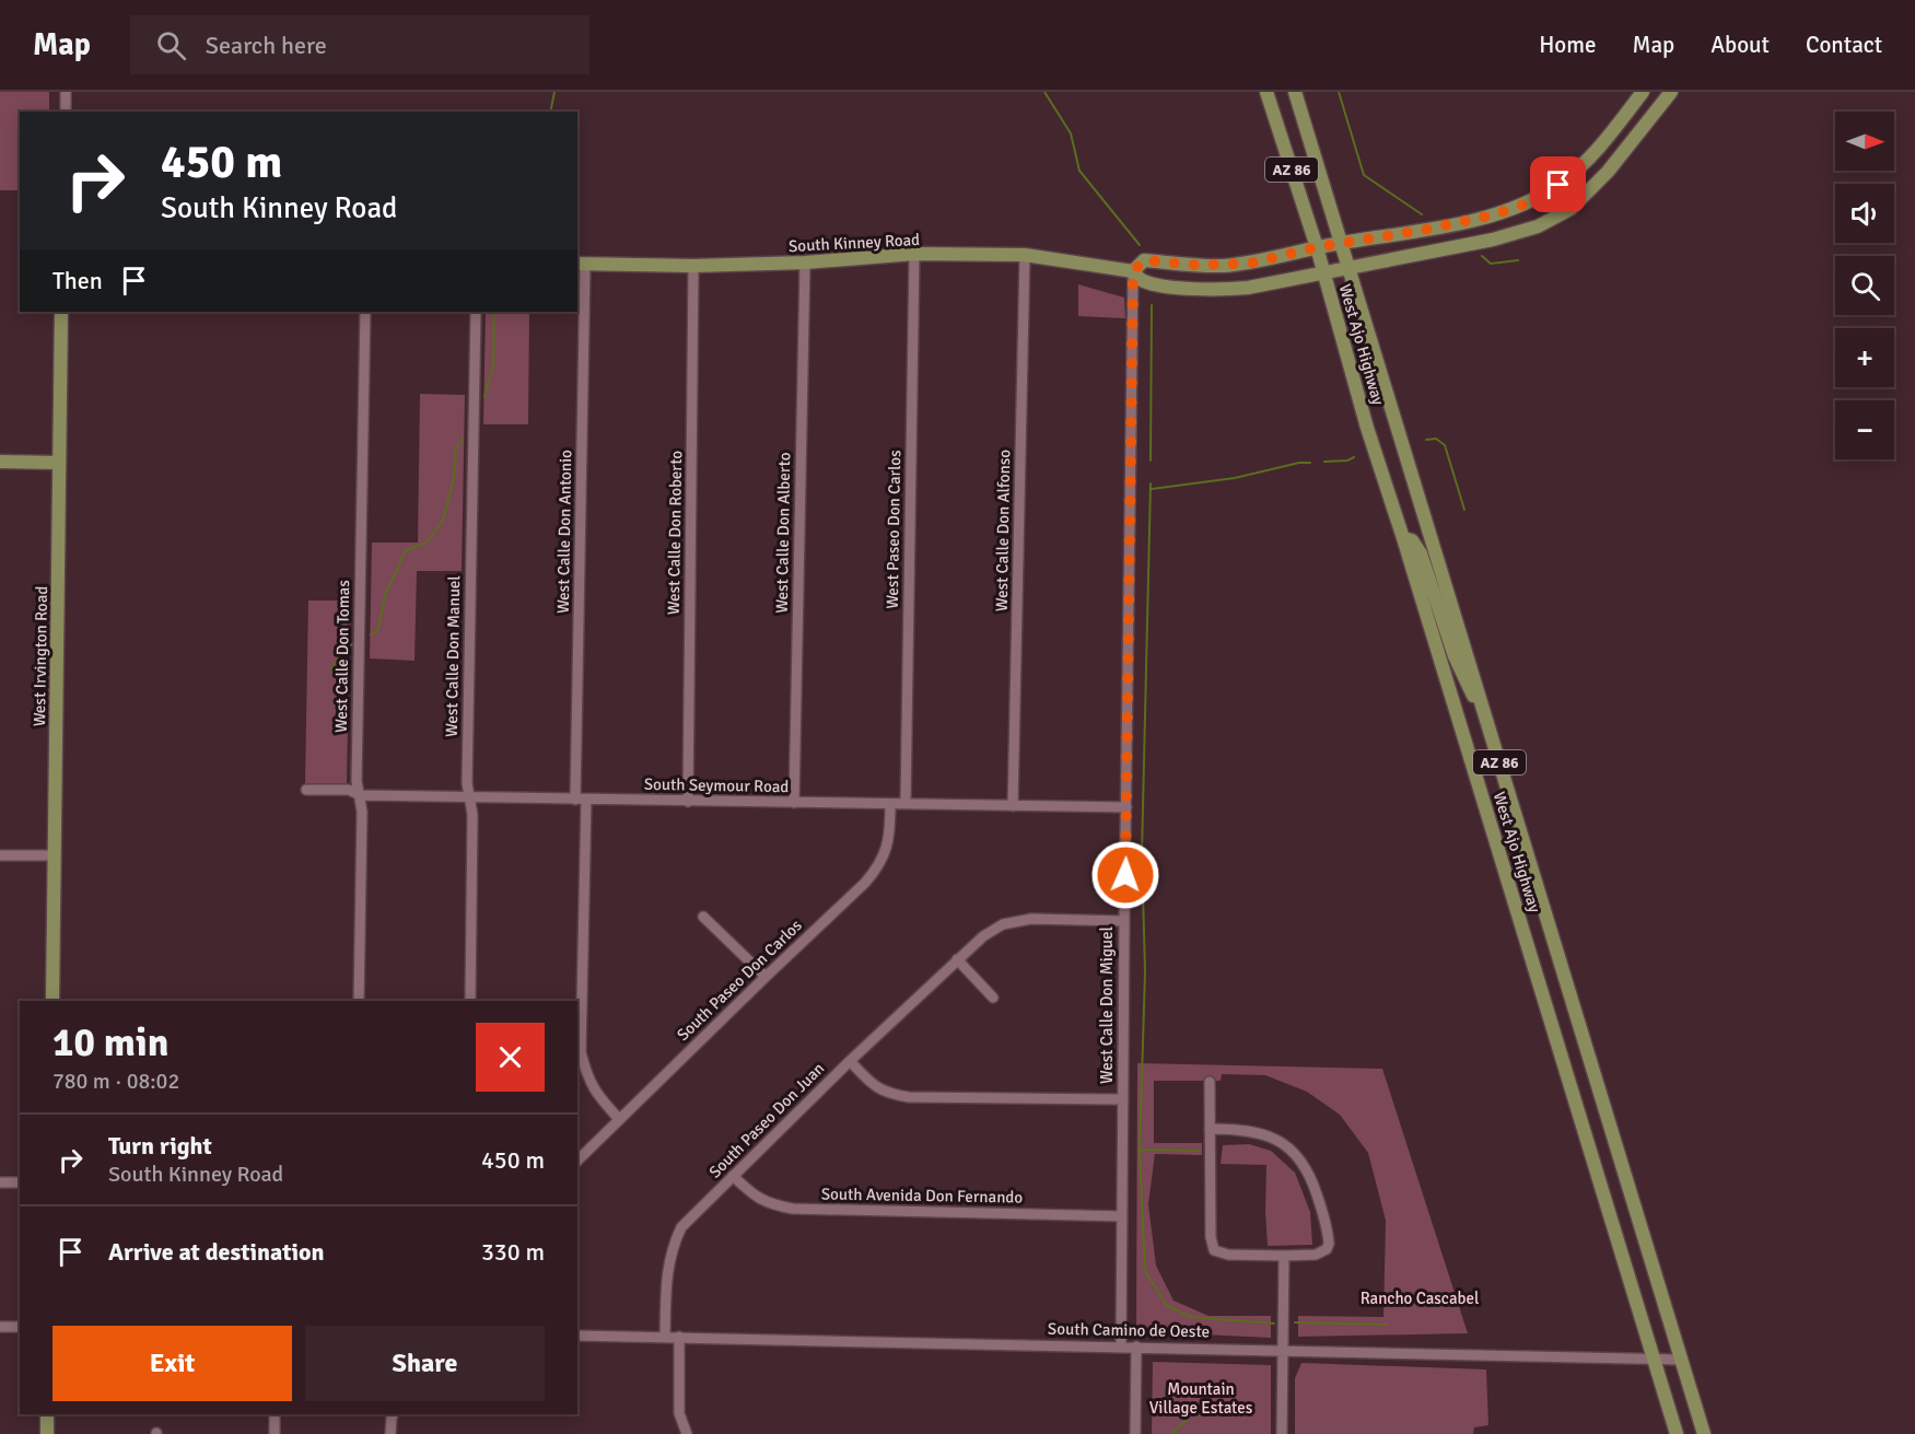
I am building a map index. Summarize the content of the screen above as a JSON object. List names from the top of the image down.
{
  "streets": {
    "main road": [
      "AZ 86",
      "South Kinney Road",
      "West Ajo Highway",
      "West Irvington Road"
    ],
    "street": [
      "West Paseo Don Carlos",
      "West Calle Don Alfonso",
      "West Calle Don Antonio",
      "West Calle Don Roberto",
      "West Calle Don Alberto",
      "West Calle Don Tomas",
      "West Calle Don Manuel",
      "South Seymour Road",
      "South Paseo Don Carlos",
      "West Calle Don Miguel",
      "South Paseo Don Juan",
      "South Avenida Don Fernando",
      "South Camino de Oeste"
    ]
  },
  "crossings": [
    ["South Kinney Road", "West Ajo Highway"],
    ["South Kinney Road", "West Paseo Don Carlos"],
    ["South Kinney Road", "West Calle Don Alfonso"],
    ["South Kinney Road", "West Calle Don Antonio"],
    ["South Kinney Road", "West Calle Don Roberto"],
    ["South Kinney Road", "West Calle Don Alberto"],
    ["South Kinney Road", "West Calle Don Miguel"],
    ["West Ajo Highway", "South Camino de Oeste"],
    ["West Paseo Don Carlos", "South Seymour Road"],
    ["West Calle Don Alfonso", "South Seymour Road"],
    ["West Calle Don Antonio", "South Seymour Road"],
    ["West Calle Don Antonio", "South Paseo Don Carlos"],
    ["West Calle Don Roberto", "South Seymour Road"],
    ["West Calle Don Alberto", "South Seymour Road"],
    ["West Calle Don Tomas", "South Seymour Road"],
    ["West Calle Don Manuel", "South Seymour Road"],
    ["South Seymour Road", "South Paseo Don Carlos"],
    ["South Seymour Road", "West Calle Don Miguel"],
    ["West Calle Don Miguel", "South Paseo Don Juan"],
    ["West Calle Don Miguel", "South Avenida Don Fernando"],
    ["West Calle Don Miguel", "South Camino de Oeste"],
    ["South Paseo Don Juan", "South Avenida Don Fernando"],
    ["South Paseo Don Juan", "South Camino de Oeste"]
  ],
  "parks": ["Rancho Cascabel", "Mountain Village Estates"],
  "north": "right",
  "page": {
    "header": "Map",
    "search": "Search here",
    "nav": [
      "Home",
      "Map",
      "About",
      "Contact"
    ],
    "map_buttons": ["+", "−"],
    "turn": ["450 m", "South Kinney Road"],
    "then": "Then",
    "heading": ["10 min", "780 m · 08:02"],
    "list": [
      {
        "name": "Turn right",
        "note": "South Kinney Road",
        "value": "450 m"
      },
      {
        "name": "Arrive at destination",
        "value": "330 m"
      }
    ],
    "buttons": ["Exit", "Share"]
  }
}
